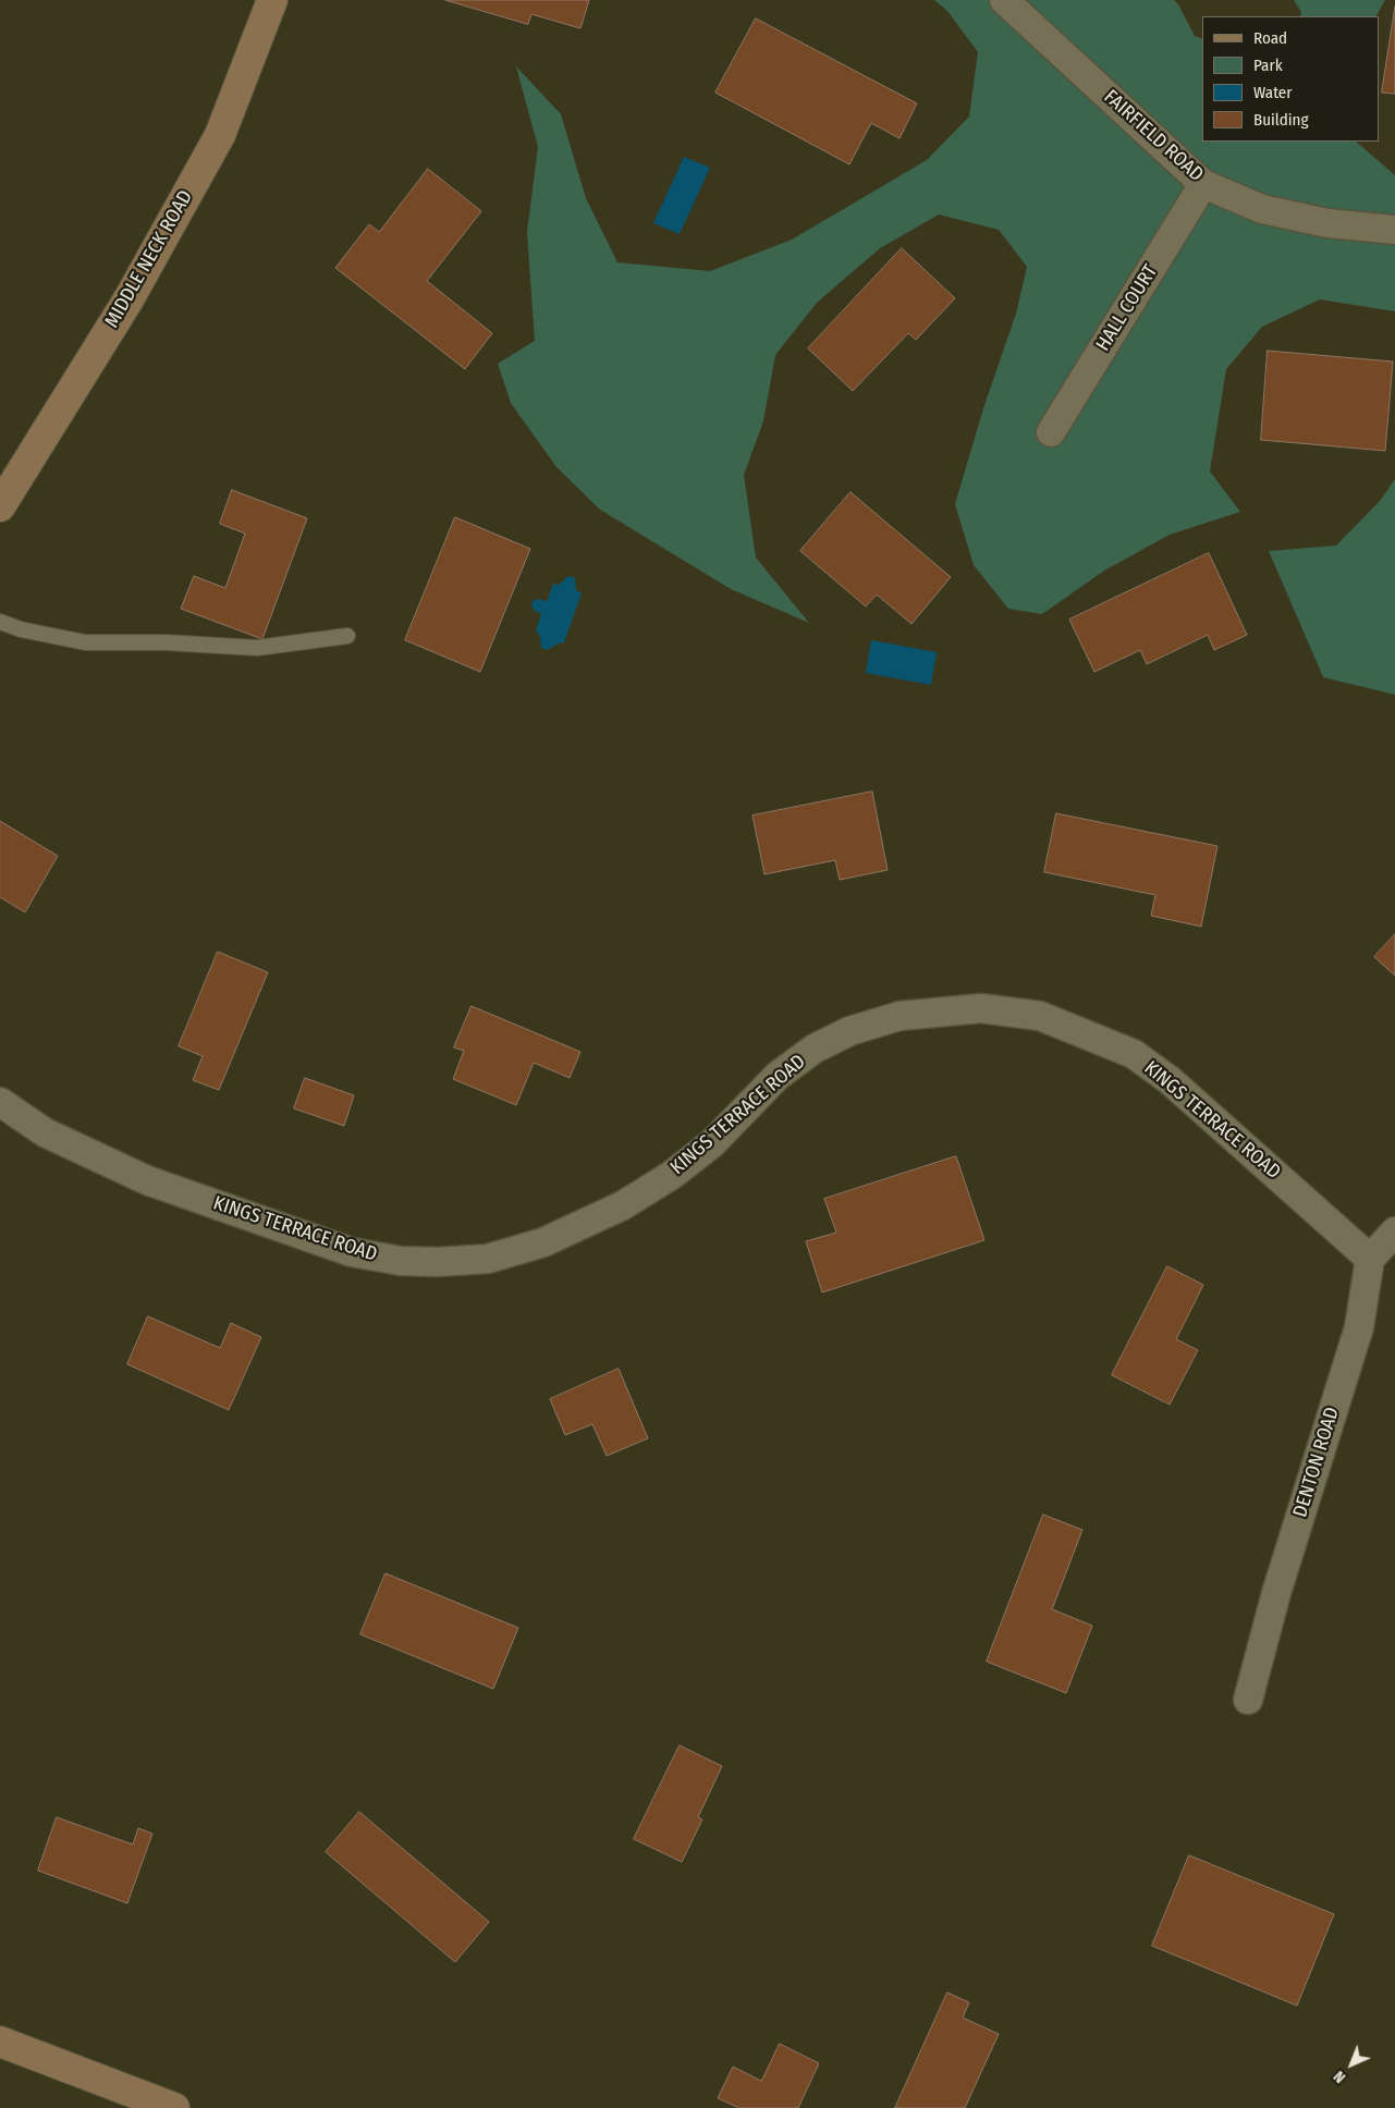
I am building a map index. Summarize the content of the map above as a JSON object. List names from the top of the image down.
{
  "streets": {
    "main road": ["MIDDLE NECK ROAD"],
    "street": [
      "FAIRFIELD ROAD",
      "HALL COURT",
      "KINGS TERRACE ROAD",
      "DENTON ROAD"
    ]
  },
  "crossings": [
    ["FAIRFIELD ROAD", "HALL COURT"],
    ["KINGS TERRACE ROAD", "DENTON ROAD"]
  ],
  "legend": [
    "Road",
    "Park",
    "Water",
    "Building"
  ],
  "north": "bottom left"
}
